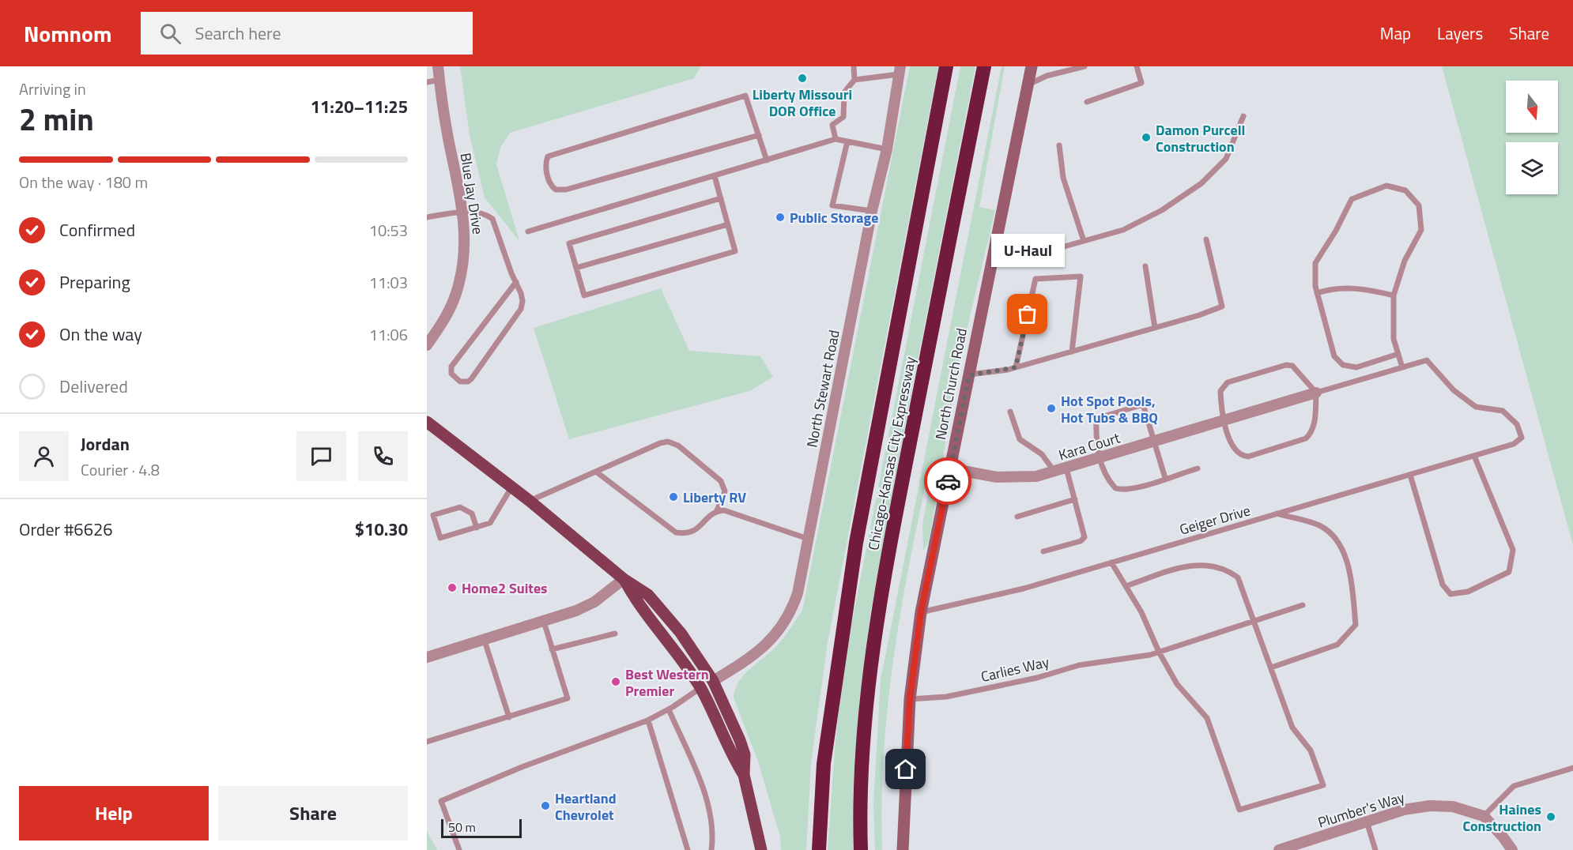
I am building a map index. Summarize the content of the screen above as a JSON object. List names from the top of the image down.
{
  "streets": {
    "highway": ["Chicago-Kansas City Expressway"],
    "main road": ["North Church Road"],
    "street": [
      "Blue Jay Drive",
      "North Stewart Road",
      "Kara Court",
      "Plumber's Way"
    ],
    "lane": ["Geiger Drive", "Carlies Way"]
  },
  "crossings": [
    ["North Church Road", "Kara Court"],
    ["North Church Road", "Geiger Drive"],
    ["North Church Road", "Carlies Way"]
  ],
  "places": [
    "Liberty Missouri DOR Office",
    "Damon Purcell Construction",
    "Public Storage",
    "U-Haul",
    "Hot Spot Pools, Hot Tubs & BBQ",
    "Liberty RV",
    "Home2 Suites",
    "Best Western Premier",
    "Heartland Chevrolet",
    "Haines Construction"
  ],
  "scale_bar": "50 m",
  "north": "bottom",
  "page": {
    "header": "Nomnom",
    "search": "Search here",
    "nav": ["Map", "Layers", "Share"],
    "heading": ["2 min", "Arriving in", "11:20–11:25"],
    "panel": [
      "Jordan",
      "Courier · 4.8",
      "Order #6626",
      "$10.30"
    ],
    "bar": "On the way · 180 m",
    "list": [
      ["Confirmed", "10:53"],
      ["Preparing", "11:03"],
      ["On the way", "11:06"],
      "Delivered"
    ],
    "bubble": "U-Haul",
    "buttons": ["Help", "Share"],
    "scale": "50 m"
  }
}
